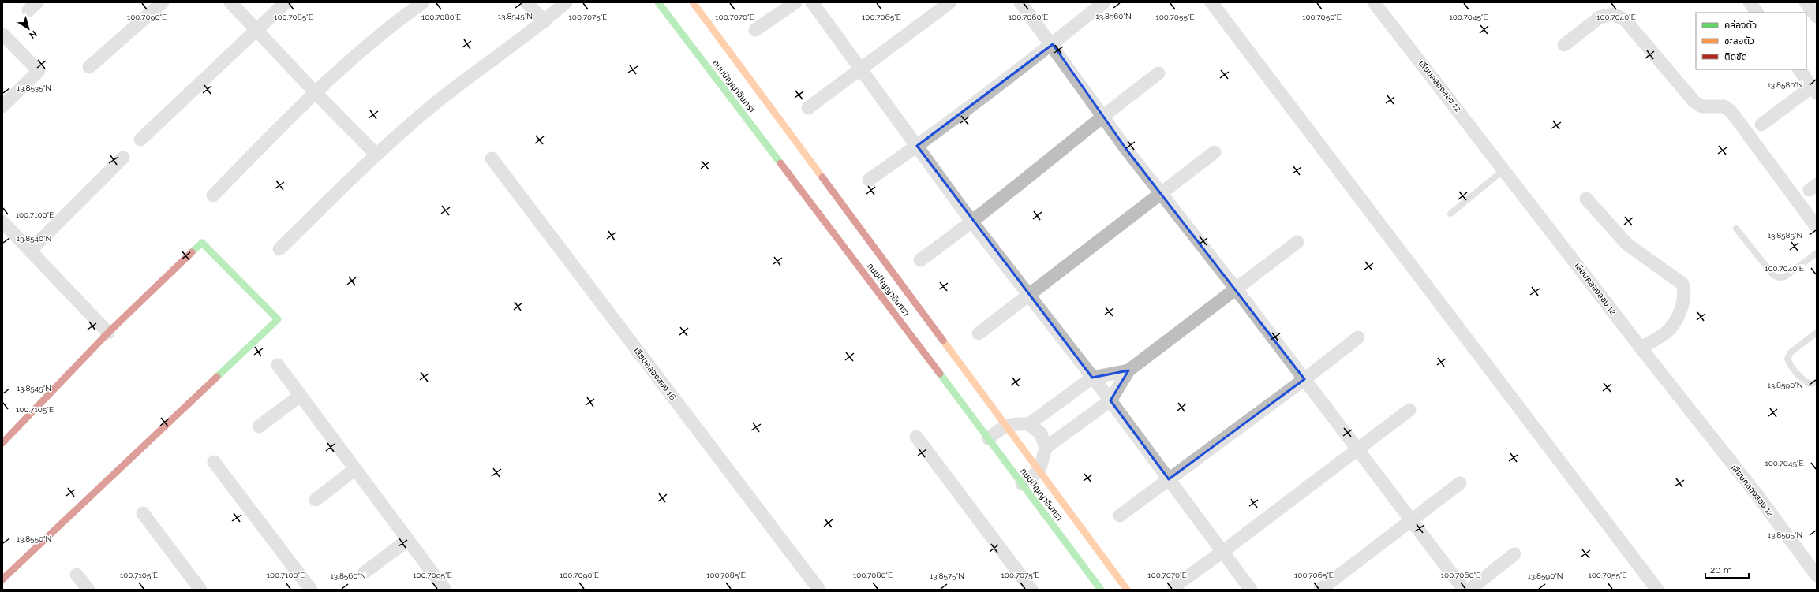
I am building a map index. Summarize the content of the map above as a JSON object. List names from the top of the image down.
{
  "streets": {
    "street": ["ถนนปัญญาอินทรา", "เลียบคลองสอง 12", "เลียบคลองสอง 16"]
  },
  "legend": ["คล่องตัว", "ชะลอตัว", "ติดขัด"],
  "scale_bar": "20 m",
  "north": "bottom right",
  "coordinates": [
    "13.8545°N",
    "13.8560°N",
    "100.7090°E",
    "100.7085°E",
    "100.7080°E",
    "100.7075°E",
    "100.7070°E",
    "100.7065°E",
    "100.7060°E",
    "100.7055°E",
    "100.7050°E",
    "100.7040°E",
    "100.7045°E",
    "13.8580°N",
    "13.8535°N",
    "100.7100°E",
    "13.8585°N",
    "13.8540°N",
    "13.8590°N",
    "100.7105°E",
    "13.8595°N",
    "13.8550°N",
    "100.7095°E",
    "13.8575°N"
  ]
}
